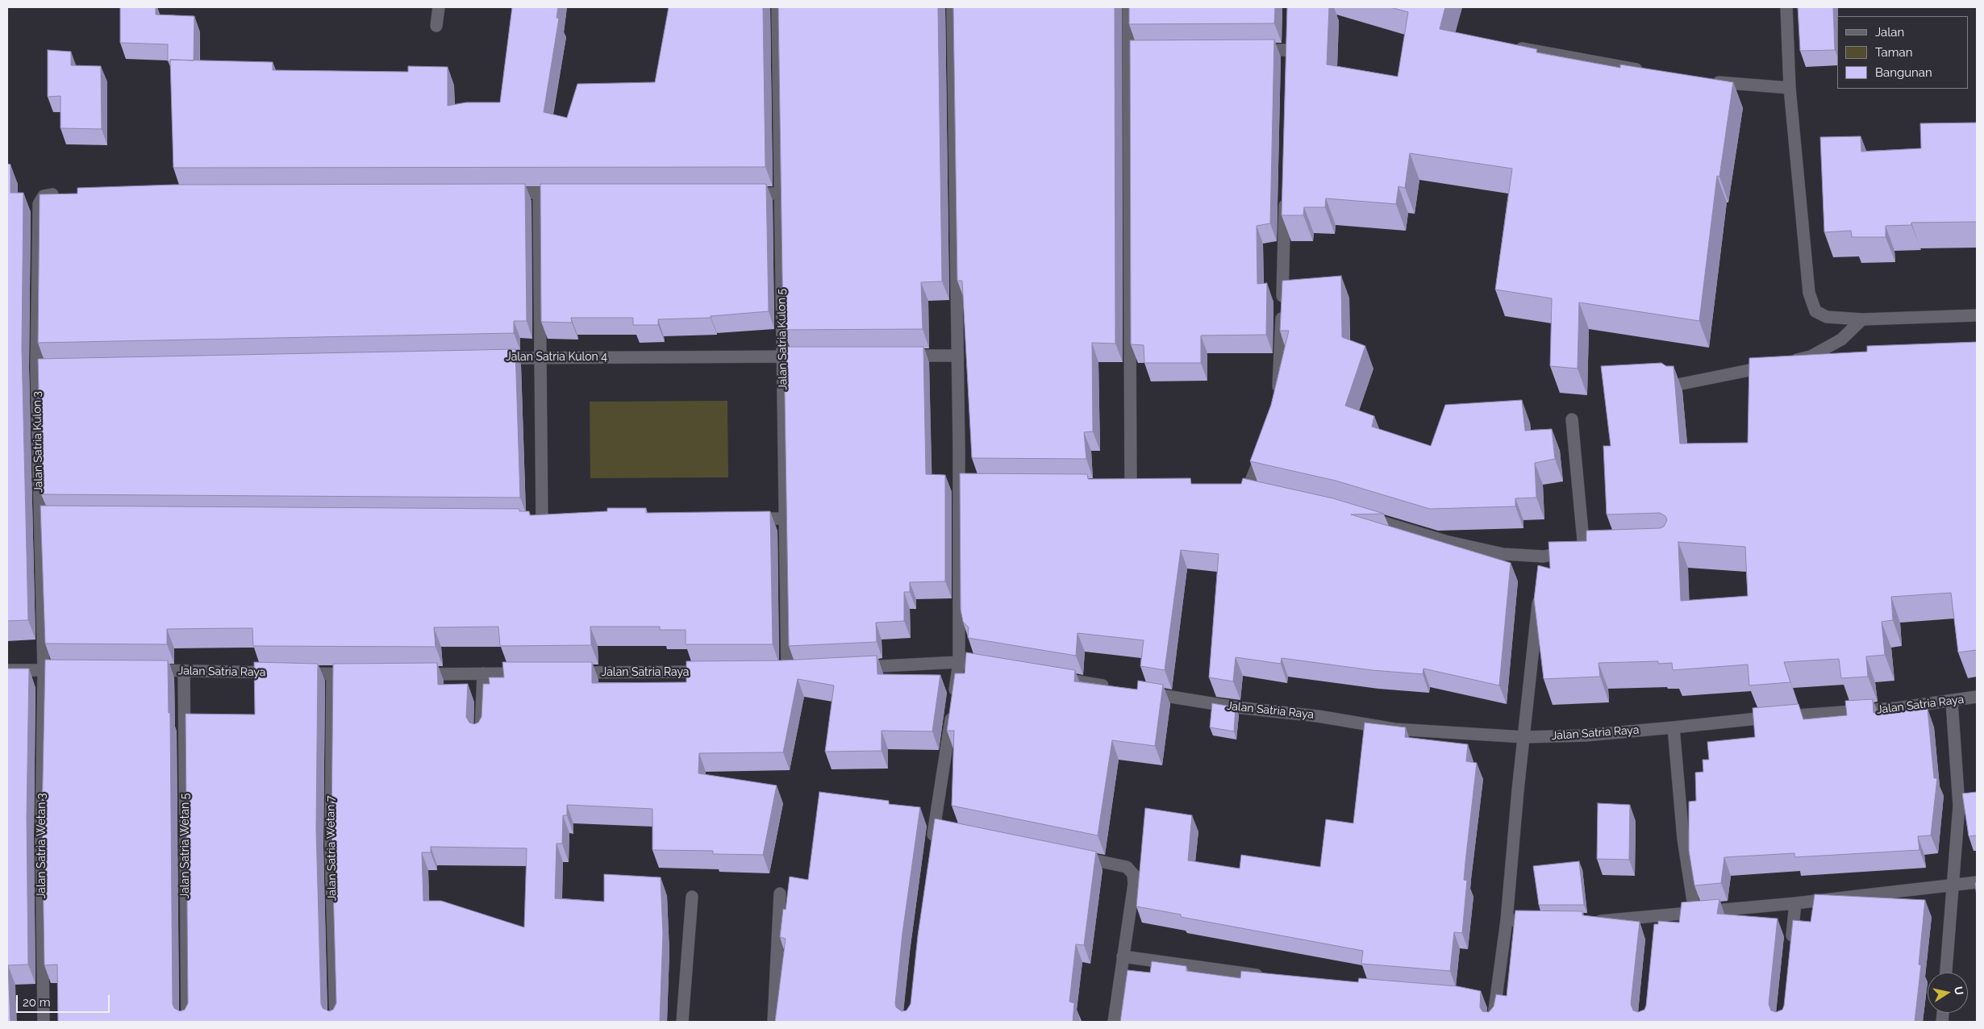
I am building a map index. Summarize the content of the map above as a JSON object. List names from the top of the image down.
{
  "streets": {
    "street": [
      "Jalan Satria Kulon 5",
      "Jalan Satria Kulon 4",
      "Jalan Satria Kulon 3",
      "Jalan Satria Raya",
      "Jalan Satria Wetan 3",
      "Jalan Satria Wetan 5",
      "Jalan Satria Wetan 7"
    ]
  },
  "crossings": [
    ["Jalan Satria Kulon 5", "Jalan Satria Kulon 4"],
    ["Jalan Satria Kulon 3", "Jalan Satria Wetan 3"],
    ["Jalan Satria Raya", "Jalan Satria Wetan 5"],
    ["Jalan Satria Raya", "Jalan Satria Wetan 7"]
  ],
  "legend": ["Jalan", "Taman", "Bangunan"],
  "scale_bar": "20 m",
  "north": "right"
}
